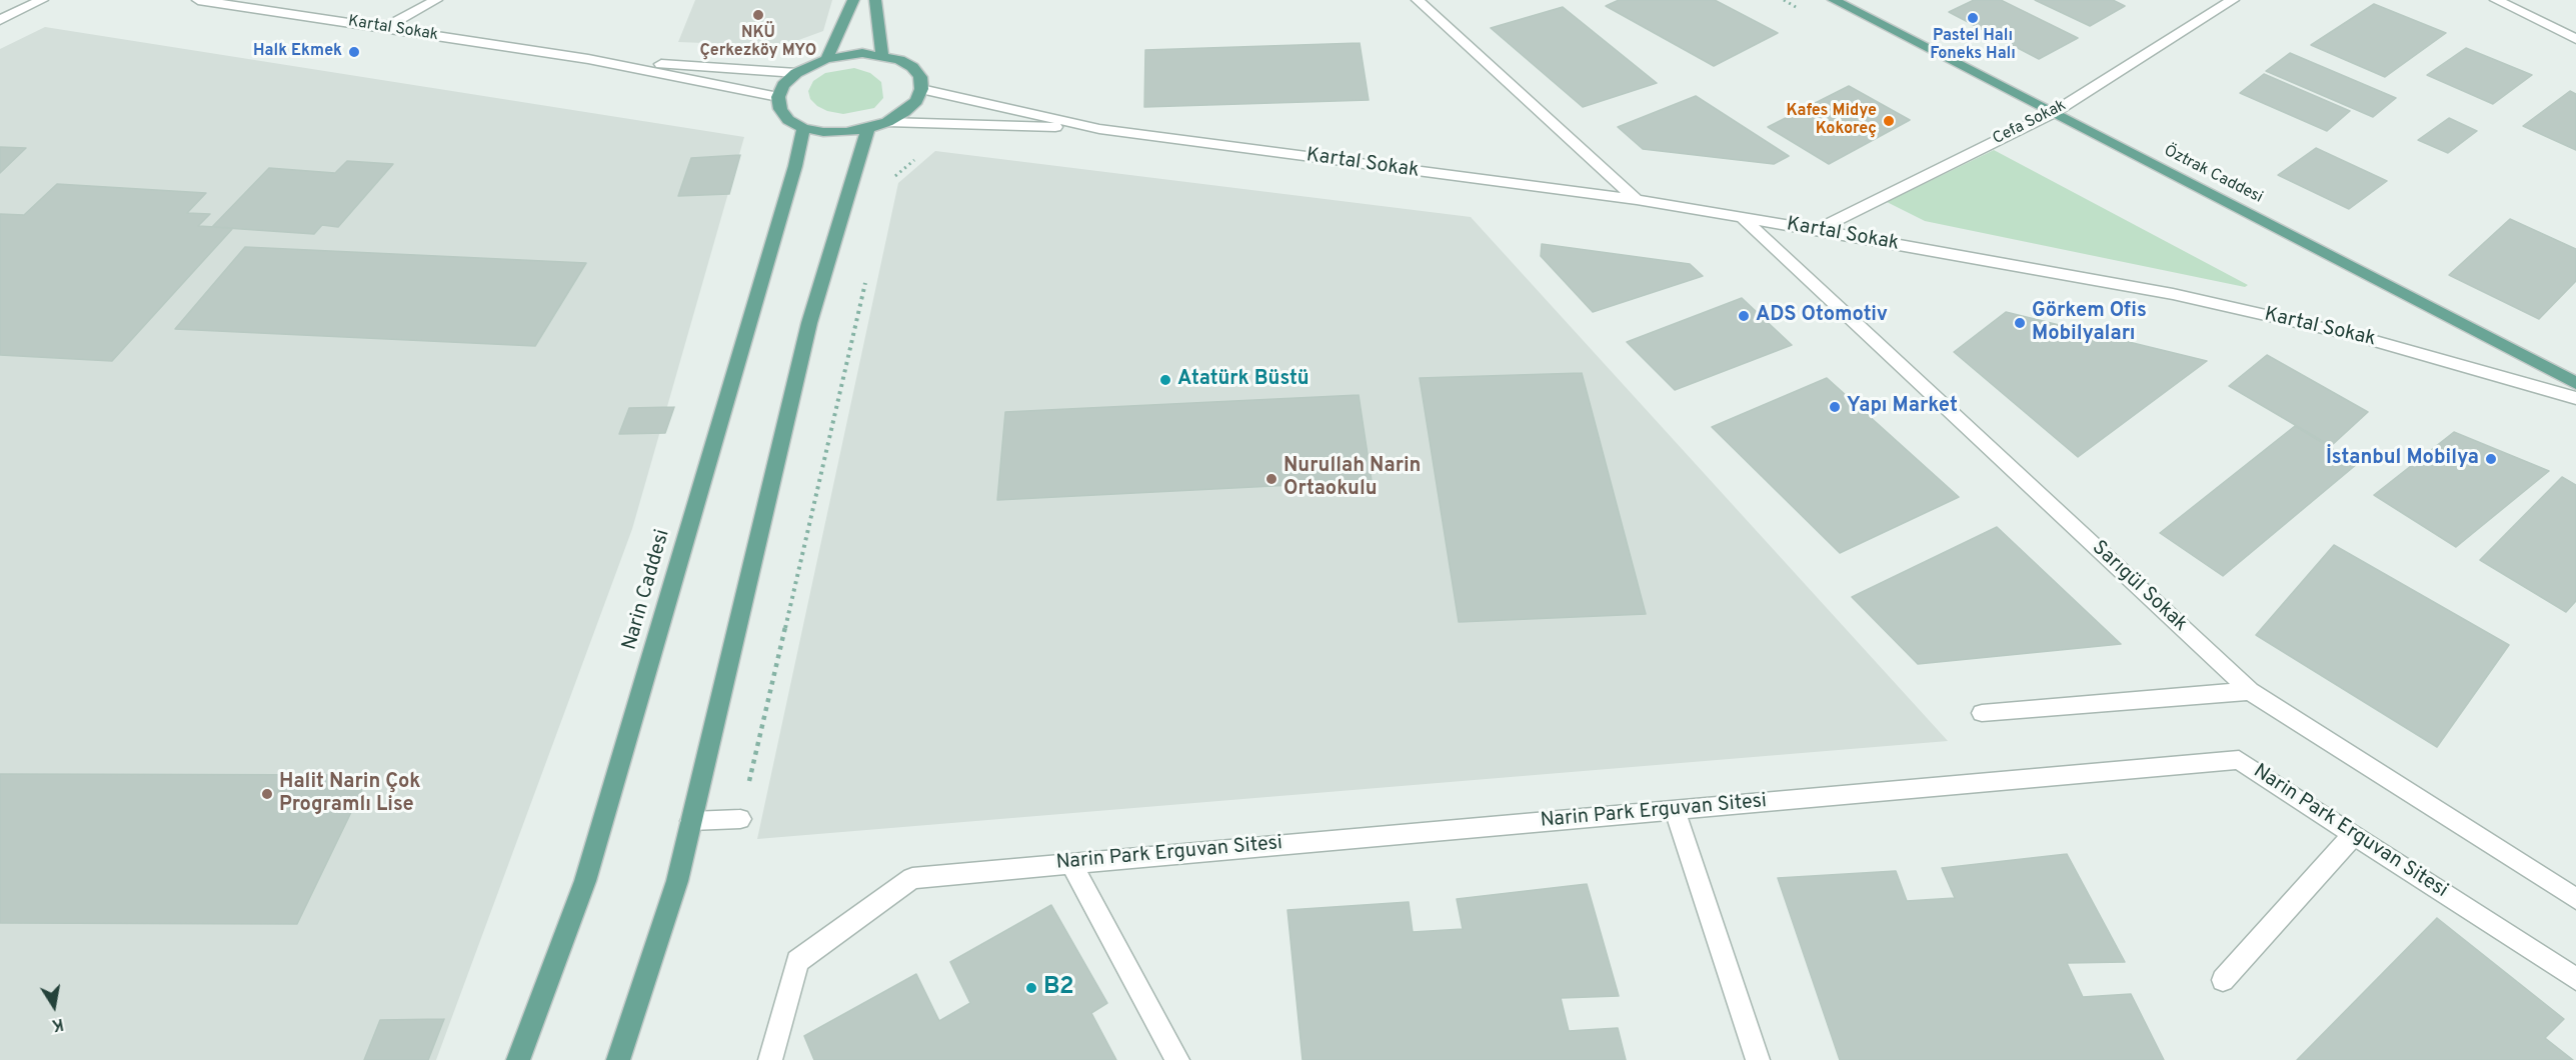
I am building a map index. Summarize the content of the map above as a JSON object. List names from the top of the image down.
{
  "streets": {
    "main road": ["Öztrak Caddesi", "Narin Caddesi"],
    "street": [
      "Kartal Sokak",
      "Cefa Sokak",
      "Sarıgül Sokak",
      "Narin Park Erguvan Sitesi"
    ]
  },
  "crossings": [
    ["Kartal Sokak", "Cefa Sokak"],
    ["Kartal Sokak", "Sarıgül Sokak"],
    ["Cefa Sokak", "Öztrak Caddesi"]
  ],
  "places": [
    "NKÜ Çerkezköy MYO",
    "Pastel Halı Foneks Halı",
    "Halk Ekmek",
    "Kafes Midye Kokoreç",
    "ADS Otomotiv",
    "Görkem Ofis Mobilyaları",
    "Atatürk Büstü",
    "Yapı Market",
    "İstanbul Mobilya",
    "Nurullah Narin Ortaokulu",
    "Halit Narin Çok Programlı Lise",
    "B2"
  ],
  "north": "bottom"
}
